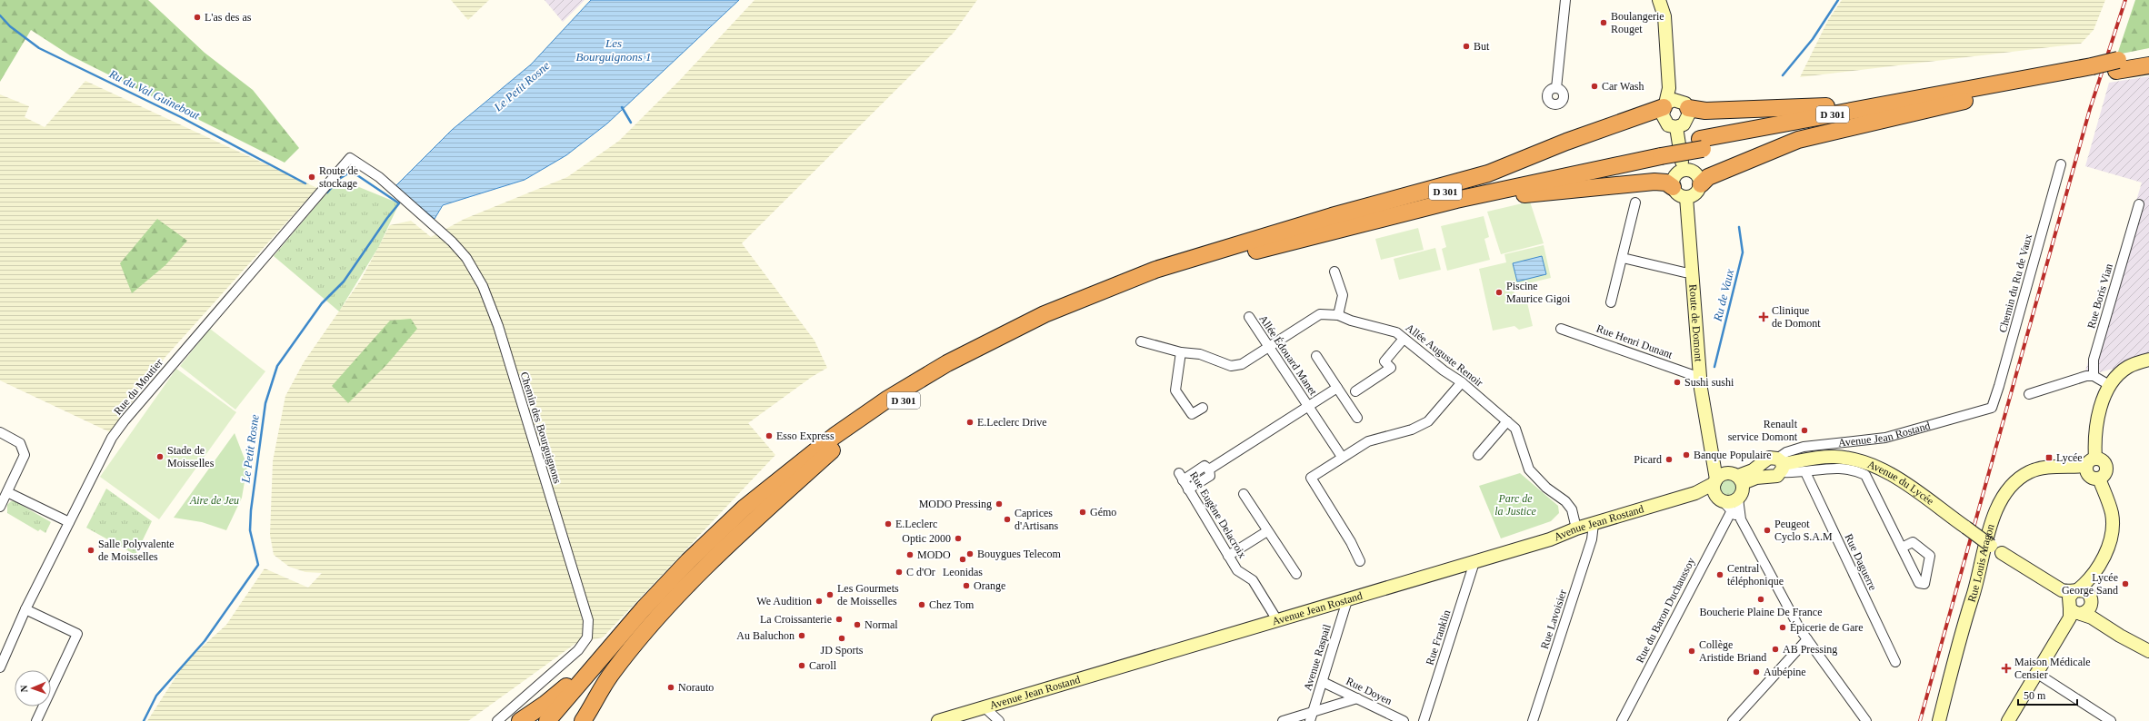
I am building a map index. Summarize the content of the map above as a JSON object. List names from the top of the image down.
{
  "streets": {
    "highway": ["D 301"],
    "street": [
      "Chemin du Ru de Vaux",
      "Rue Boris Vian",
      "Route de Domont",
      "Rue Henri Dunant",
      "Allée Édouard Manet",
      "Allée Auguste Renoir",
      "Rue du Moutier",
      "Chemin des Bourguignons",
      "Avenue Jean Rostand",
      "Avenue du Lycée",
      "Rue Eugène Delacroix",
      "Rue Daguerre",
      "Rue Louis Aragon",
      "Rue du Baron Duchaussoy",
      "Rue Lavoisier",
      "Rue Franklin",
      "Avenue Raspail",
      "Rue Doyen"
    ]
  },
  "crossings": [
    ["Chemin du Ru de Vaux", "Avenue Jean Rostand"],
    ["Route de Domont", "Rue Henri Dunant"],
    ["Route de Domont", "Avenue Jean Rostand"],
    ["Route de Domont", "Avenue du Lycée"],
    ["Route de Domont", "Rue du Baron Duchaussoy"],
    ["Allée Édouard Manet", "Allée Auguste Renoir"],
    ["Allée Auguste Renoir", "Avenue Jean Rostand"],
    ["Rue du Moutier", "Chemin des Bourguignons"],
    ["Avenue Jean Rostand", "Avenue du Lycée"],
    ["Avenue Jean Rostand", "Rue Eugène Delacroix"],
    ["Avenue Jean Rostand", "Rue du Baron Duchaussoy"],
    ["Avenue Jean Rostand", "Rue Lavoisier"],
    ["Avenue Jean Rostand", "Rue Franklin"],
    ["Avenue Jean Rostand", "Avenue Raspail"],
    ["Avenue Raspail", "Rue Doyen"]
  ],
  "water": [
    "Les Bourguignons 1",
    "Le Petit Rosne",
    "Ru du Val Guinebout",
    "Ru de Vaux"
  ],
  "parks": ["Parc de la Justice", "Aire de Jeu"],
  "places": {
    "other": [
      "L'as des as",
      "Boulangerie Rouget",
      "But",
      "Car Wash",
      "Route de stockage",
      "Piscine Maurice Gigoi",
      "Sushi sushi",
      "E.Leclerc Drive",
      "Renault service Domont",
      "Esso Express",
      "Banque Populaire",
      "Stade de Moisselles",
      "Picard",
      "MODO Pressing",
      "Gémo",
      "Caprices d'Artisans",
      "E.Leclerc",
      "Peugeot Cyclo S.A.M",
      "Optic 2000",
      "Salle Polyvalente de Moisselles",
      "Bouygues Telecom",
      "MODO",
      "Leonidas",
      "C d'Or",
      "Central téléphonique",
      "Lycée George Sand",
      "Orange",
      "Les Gourmets de Moisselles",
      "Boucherie Plaine De France",
      "We Audition",
      "Chez Tom",
      "La Croissanterie",
      "Normal",
      "Épicerie de Gare",
      "Au Baluchon",
      "JD Sports",
      "AB Pressing",
      "Collège Aristide Briand",
      "Caroll",
      "Aubépine",
      "Norauto"
    ],
    "health": ["Clinique de Domont", "Maison Médicale Censier"],
    "transit": ["Lycée"]
  },
  "scale_bar": "50 m",
  "north": "left"
}
